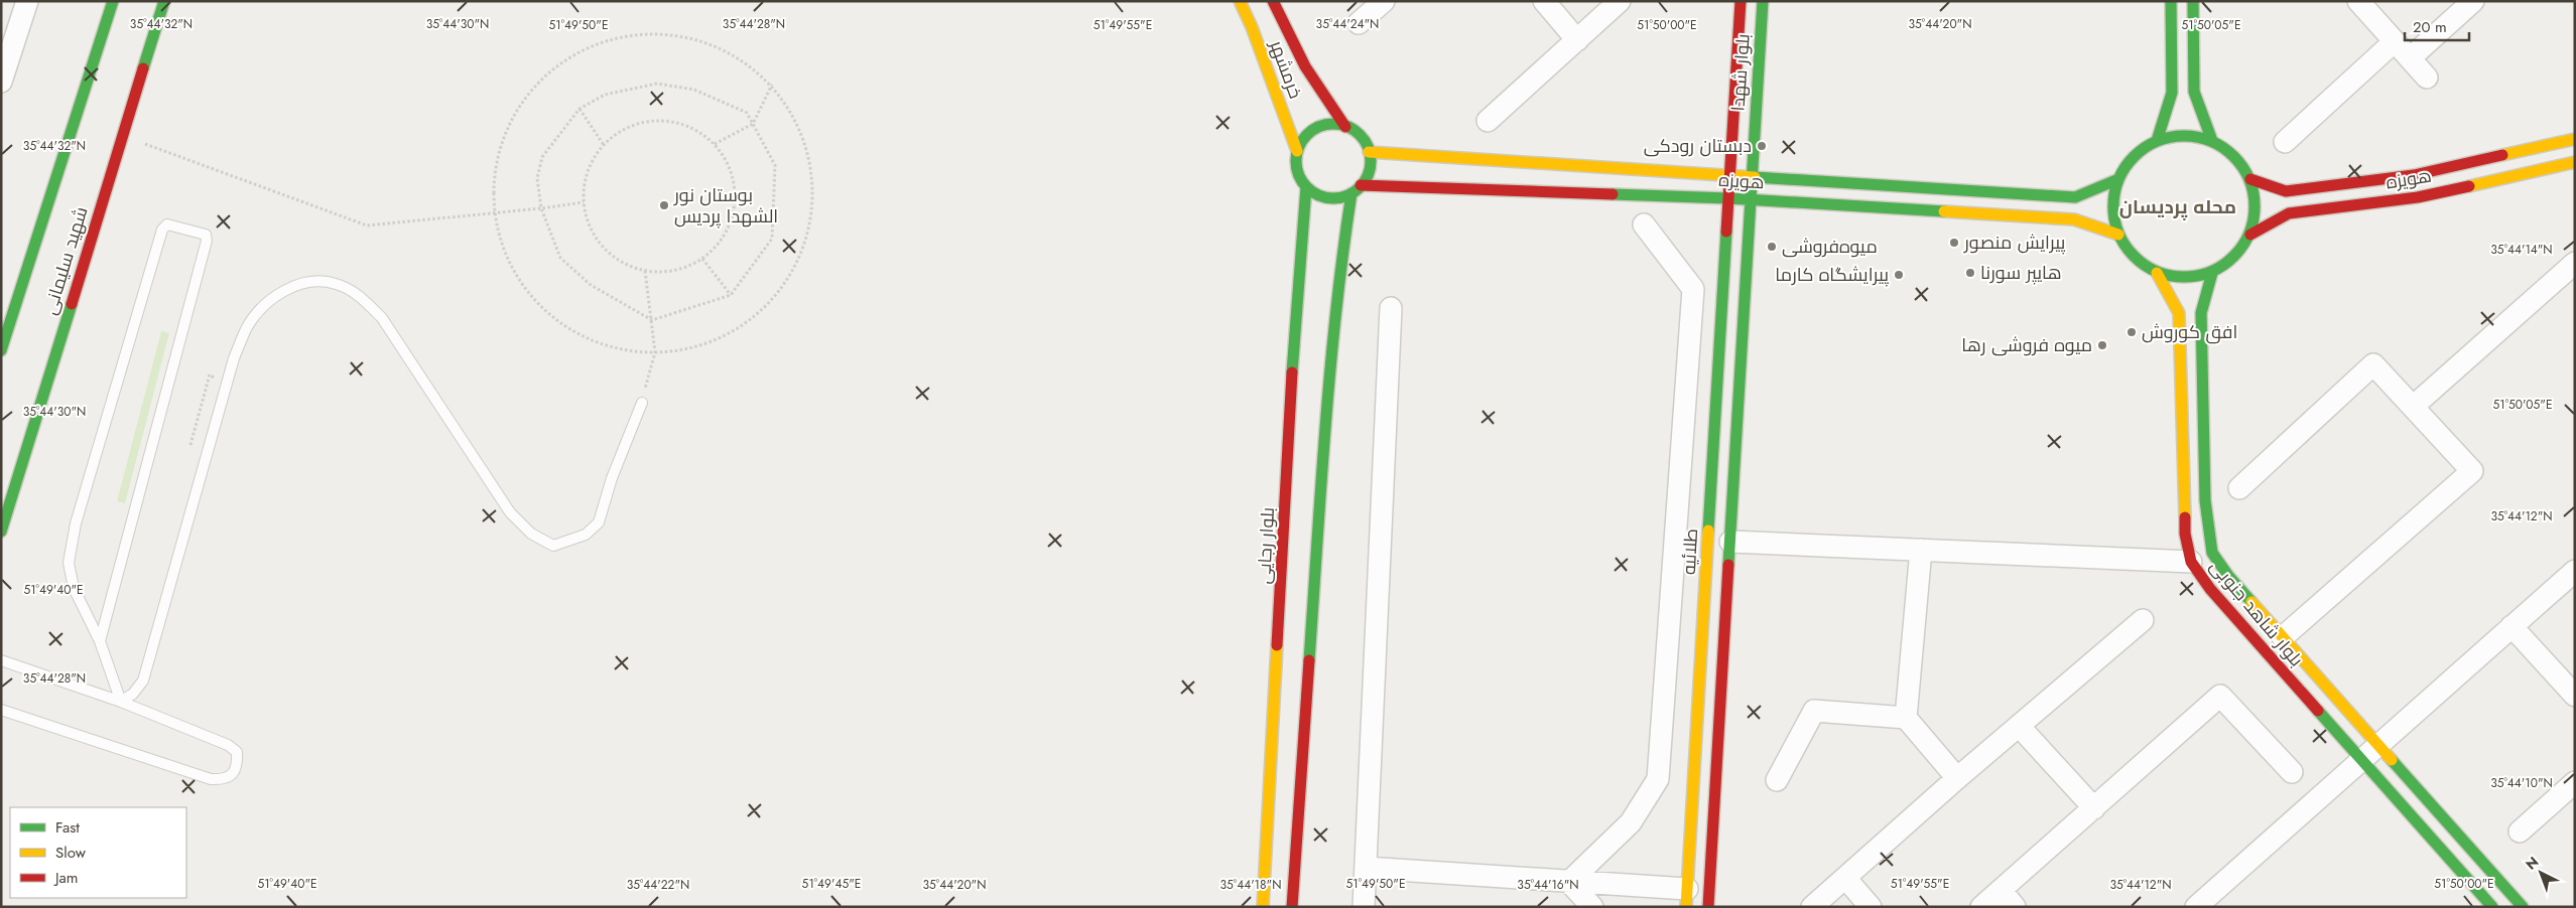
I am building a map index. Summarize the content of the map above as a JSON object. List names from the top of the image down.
{
  "streets": {
    "street": [
      "خرمشهر",
      "بلوار شهدا",
      "هویزه",
      "شهید سلیمانی",
      "بلوار رجایی",
      "طلائیه",
      "بلوار شاهد جنوبی"
    ]
  },
  "crossings": [
    ["خرمشهر", "هویزه"],
    ["خرمشهر", "بلوار رجایی"],
    ["بلوار شهدا", "هویزه"],
    ["بلوار شهدا", "طلائیه"],
    ["هویزه", "بلوار رجایی"],
    ["هویزه", "طلائیه"],
    ["هویزه", "بلوار شاهد جنوبی"]
  ],
  "districts": ["محله پردیسان"],
  "places": [
    "دبستان رودکی",
    "بوستان نور الشهدا پردیس",
    "پیرایش منصور",
    "میوه‌فروشی",
    "هایپر سورنا",
    "پیرایشگاه کارما",
    "افق کوروش",
    "میوه فروشی رها"
  ],
  "legend": ["Fast", "Slow", "Jam"],
  "scale_bar": "20 m",
  "north": "top left",
  "coordinates": [
    "35°44'32\"N",
    "35°44'30\"N",
    "35°44'24\"N",
    "35°44'20\"N",
    "35°44'28\"N",
    "51°49'50\"E",
    "51°50'00\"E",
    "51°49'55\"E",
    "51°50'05\"E",
    "35°44'14\"N",
    "35°44'12\"N",
    "51°49'40\"E",
    "35°44'10\"N",
    "51°49'45\"E",
    "35°44'22\"N",
    "35°44'18\"N",
    "35°44'16\"N"
  ]
}
